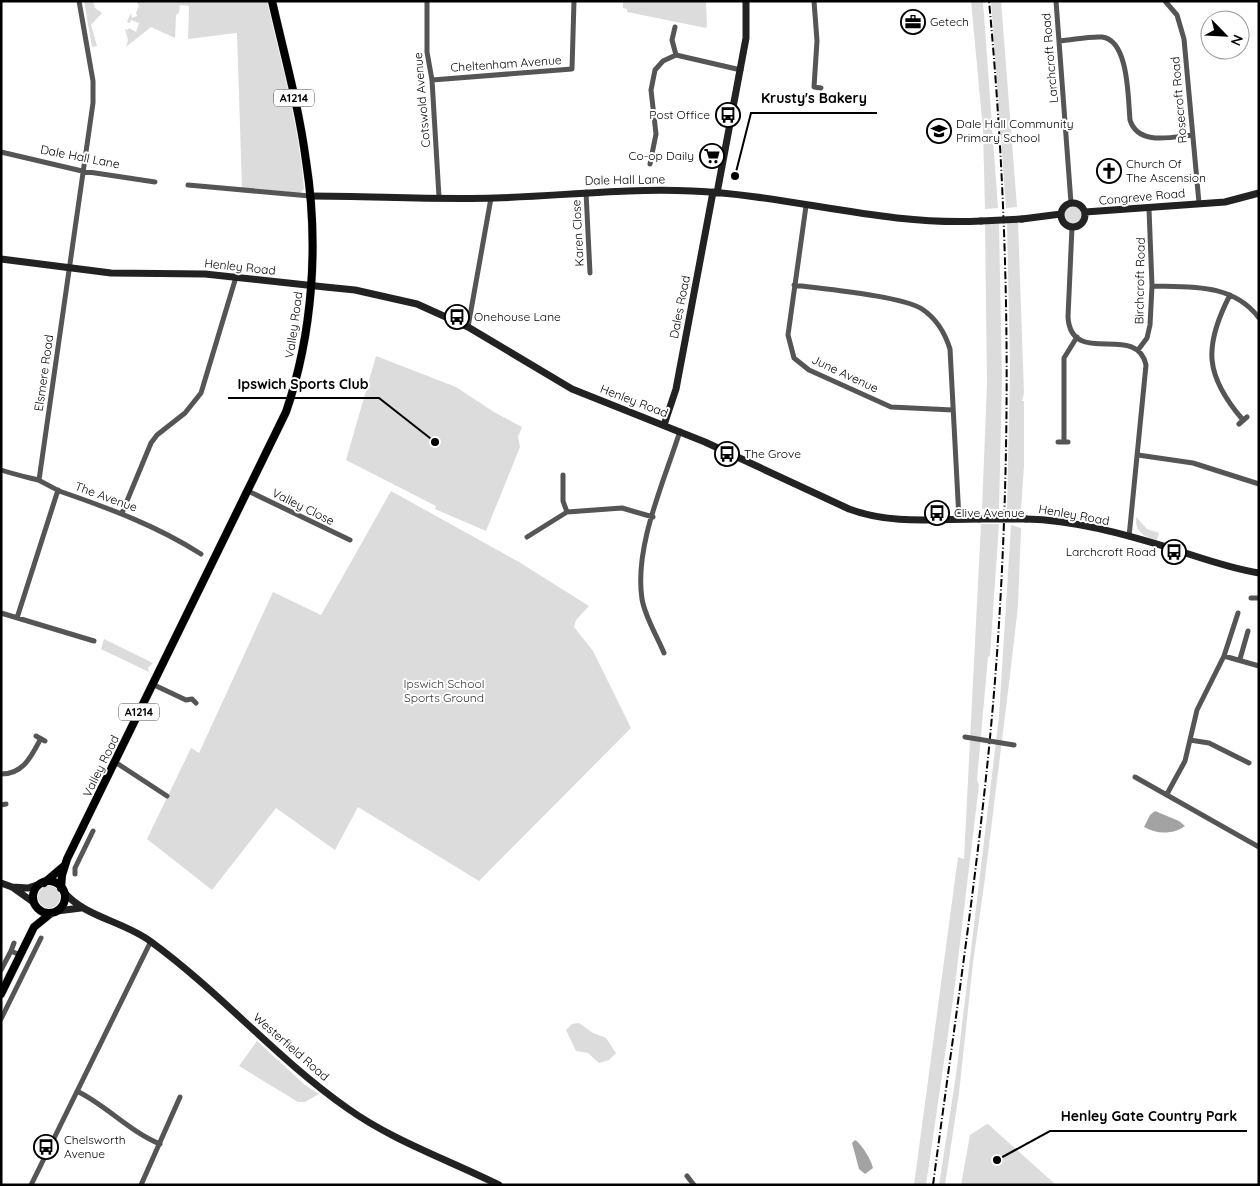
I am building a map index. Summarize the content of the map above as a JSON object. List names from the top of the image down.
{
  "streets": {
    "main road": ["A1214", "Valley Road"],
    "street": [
      "Larchcroft Road",
      "Cheltenham Avenue",
      "Cotswold Avenue",
      "Rosecroft Road",
      "Dale Hall Lane",
      "Congreve Road",
      "Karen Close",
      "Henley Road",
      "Birchcroft Road",
      "Dales Road",
      "Elsmere Road",
      "June Avenue",
      "The Avenue",
      "Valley Close",
      "Westerfield Road"
    ]
  },
  "crossings": [
    ["Larchcroft Road", "Dale Hall Lane"],
    ["Larchcroft Road", "Congreve Road"],
    ["Cheltenham Avenue", "Cotswold Avenue"],
    ["Cotswold Avenue", "Dale Hall Lane"],
    ["Rosecroft Road", "Congreve Road"],
    ["Dale Hall Lane", "Congreve Road"],
    ["Dale Hall Lane", "Karen Close"],
    ["Dale Hall Lane", "Dales Road"],
    ["Dale Hall Lane", "Valley Road"],
    ["Dale Hall Lane", "Elsmere Road"],
    ["Dale Hall Lane", "June Avenue"],
    ["Congreve Road", "Birchcroft Road"],
    ["Henley Road", "Dales Road"],
    ["Henley Road", "Valley Road"],
    ["Henley Road", "Elsmere Road"],
    ["Valley Road", "Valley Close"],
    ["Valley Road", "Westerfield Road"],
    ["Elsmere Road", "The Avenue"]
  ],
  "parks": ["Ipswich School Sports Ground"],
  "places": {
    "office": ["Getech"],
    "bus stop": [
      "Post Office",
      "Onehouse Lane",
      "The Grove",
      "Clive Avenue",
      "Larchcroft Road",
      "Chelsworth Avenue"
    ],
    "school or university": ["Dale Hall Community Primary School"],
    "supermarket": ["Co-op Daily"],
    "church": ["Church Of The Ascension"],
    "other": ["Krusty's Bakery", "Ipswich Sports Club", "Henley Gate Country Park"]
  },
  "north": "bottom right"
}
